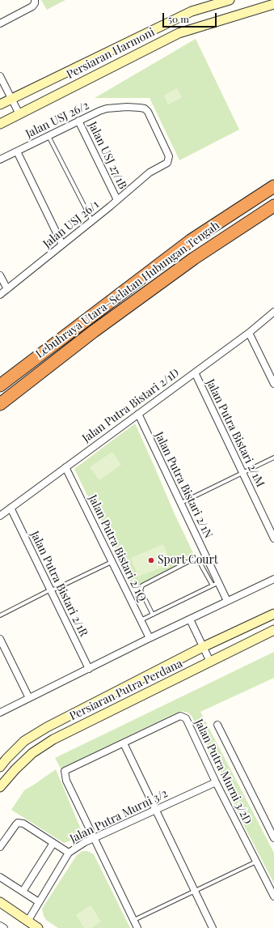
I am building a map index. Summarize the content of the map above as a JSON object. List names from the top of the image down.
{
  "streets": {
    "highway": ["Lebuhraya Utara–Selatan Hubungan Tengah"],
    "main road": ["Persiaran Harmoni", "Persiaran Putra Perdana"],
    "street": [
      "Jalan USJ 26/2",
      "Jalan USJ 27/1B",
      "Jalan USJ 26/1",
      "Jalan Putra Bistari 2/1D",
      "Jalan Putra Bistari 2/1M",
      "Jalan Putra Bistari 2/1N",
      "Jalan Putra Bistari 2/1Q",
      "Jalan Putra Bistari 2/1R",
      "Jalan Putra Murni 3/2D",
      "Jalan Putra Murni 3/2"
    ]
  },
  "crossings": [
    ["Jalan USJ 26/2", "Jalan USJ 27/1B"],
    ["Jalan USJ 26/2", "Jalan USJ 26/1"],
    ["Jalan USJ 27/1B", "Jalan USJ 26/1"],
    ["Jalan Putra Bistari 2/1D", "Jalan Putra Bistari 2/1M"],
    ["Jalan Putra Bistari 2/1D", "Jalan Putra Bistari 2/1N"],
    ["Jalan Putra Bistari 2/1D", "Jalan Putra Bistari 2/1Q"],
    ["Jalan Putra Bistari 2/1D", "Jalan Putra Bistari 2/1R"],
    ["Jalan Putra Murni 3/2D", "Jalan Putra Murni 3/2"]
  ],
  "places": ["Sport Court"],
  "scale_bar": "50 m"
}
